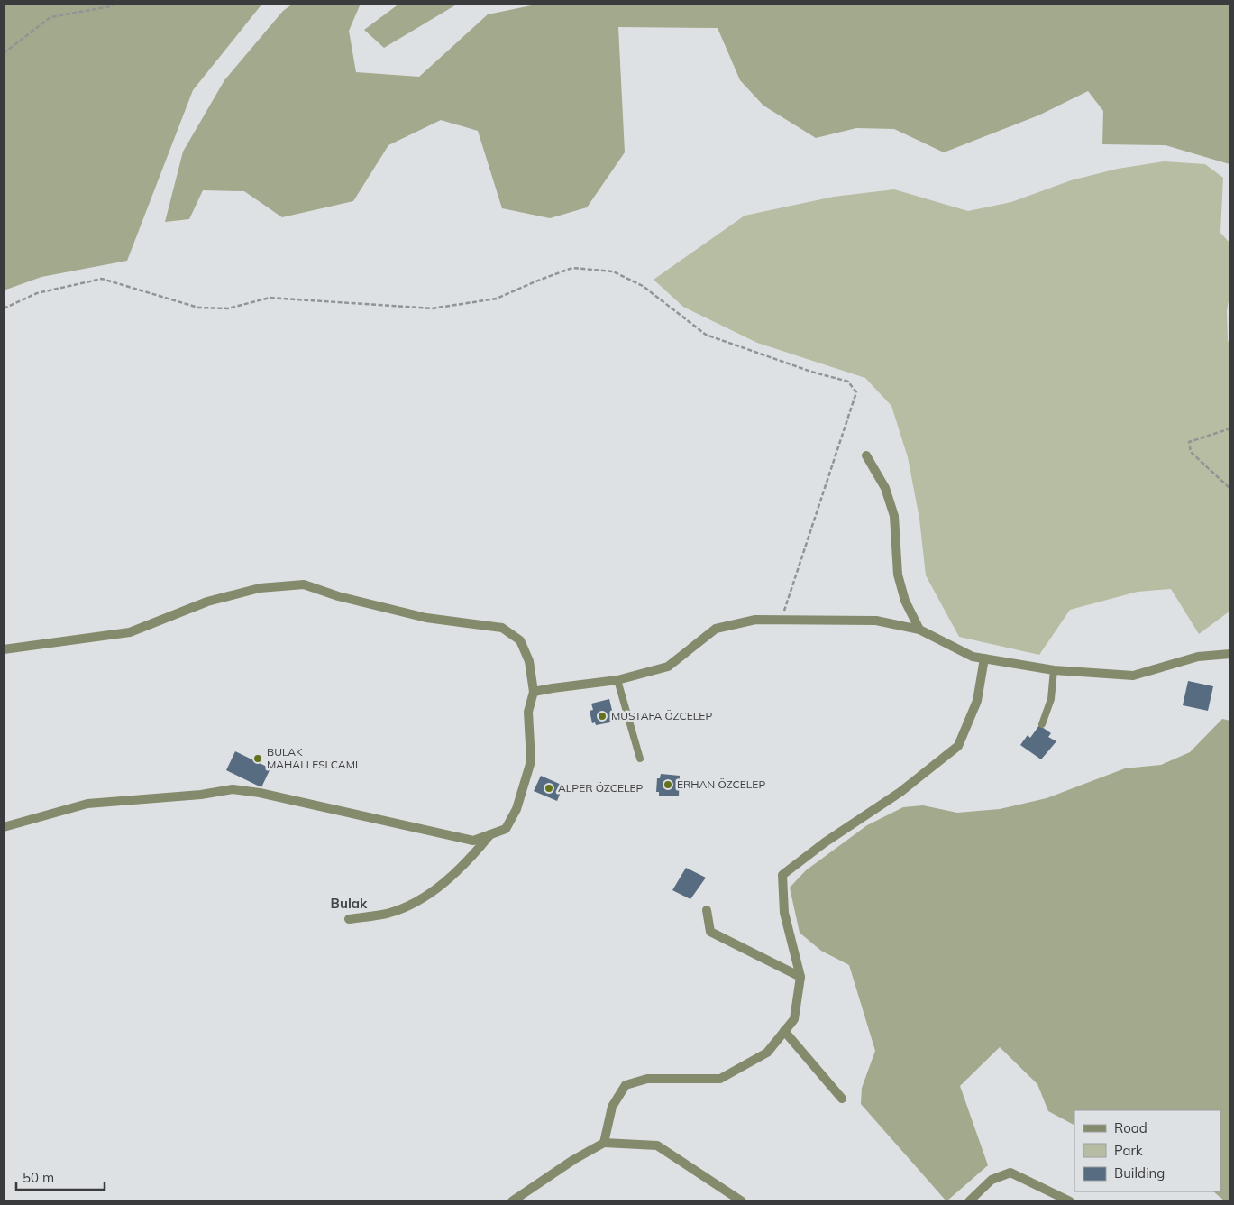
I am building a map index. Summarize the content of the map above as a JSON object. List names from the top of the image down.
{
  "districts": ["Bulak"],
  "places": [
    "MUSTAFA ÖZCELEP",
    "BULAK MAHALLESİ CAMİ",
    "ERHAN ÖZCELEP",
    "ALPER ÖZCELEP"
  ],
  "legend": ["Road", "Park", "Building"],
  "scale_bar": "50 m"
}
